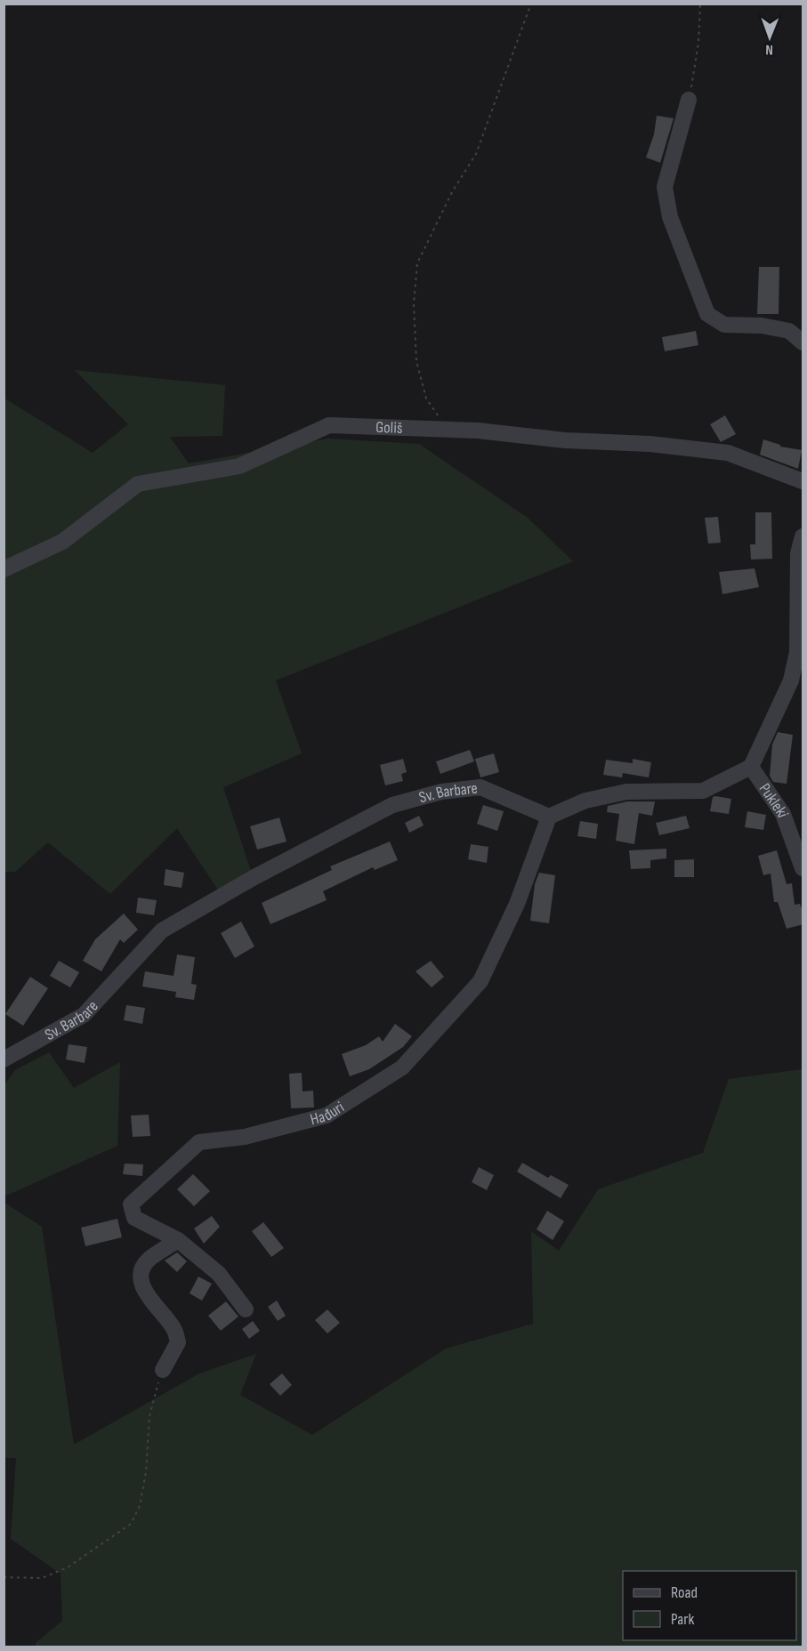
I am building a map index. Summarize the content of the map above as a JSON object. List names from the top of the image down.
{
  "streets": {
    "street": [
      "Goliš",
      "Sv. Barbare",
      "Pukleki",
      "Hađuri"
    ]
  },
  "crossings": [
    ["Sv. Barbare", "Hađuri"]
  ],
  "legend": ["Road", "Park"],
  "north": "bottom"
}
